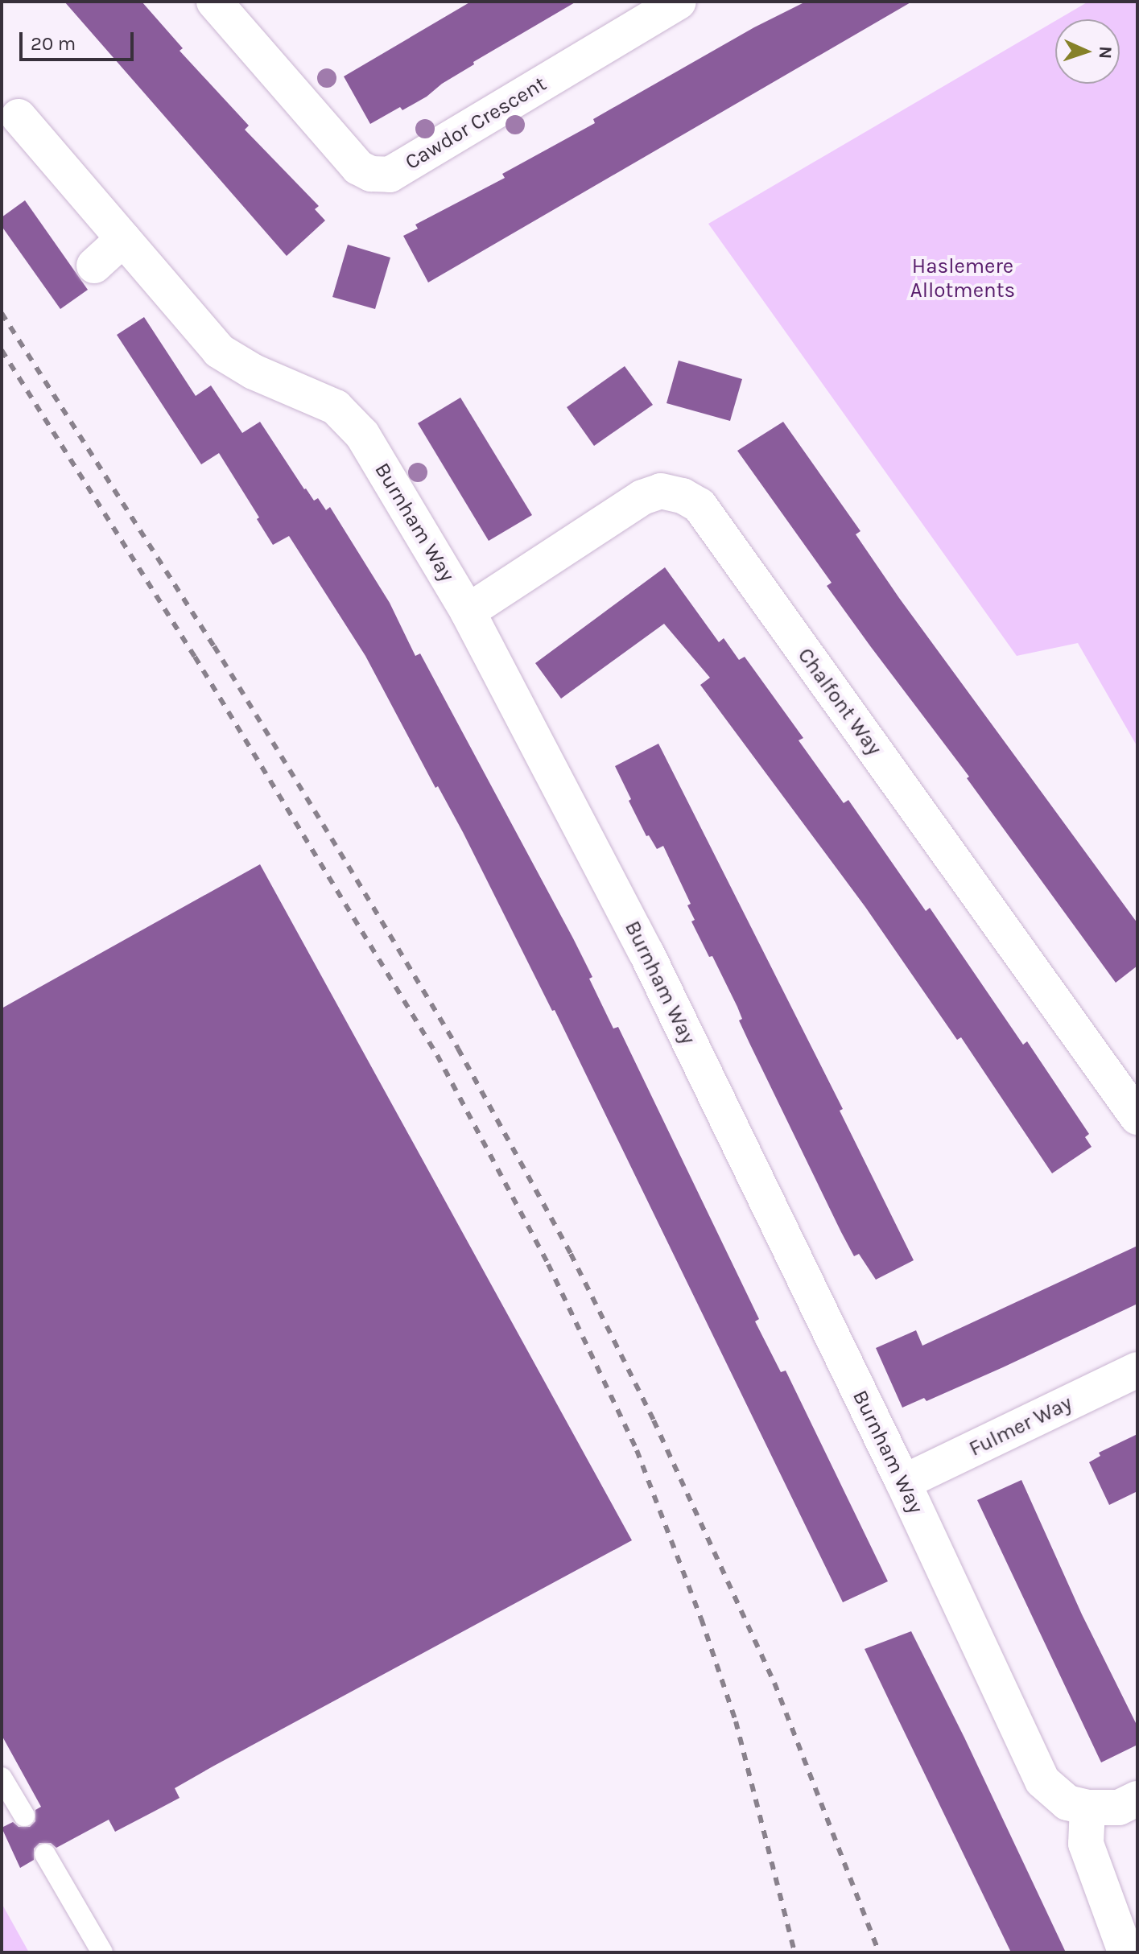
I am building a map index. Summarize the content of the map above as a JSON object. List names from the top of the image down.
{
  "streets": {
    "street": [
      "Cawdor Crescent",
      "Burnham Way",
      "Chalfont Way",
      "Fulmer Way"
    ]
  },
  "crossings": [
    ["Burnham Way", "Chalfont Way"],
    ["Burnham Way", "Fulmer Way"]
  ],
  "parks": ["Haslemere Allotments"],
  "scale_bar": "20 m",
  "north": "right"
}
